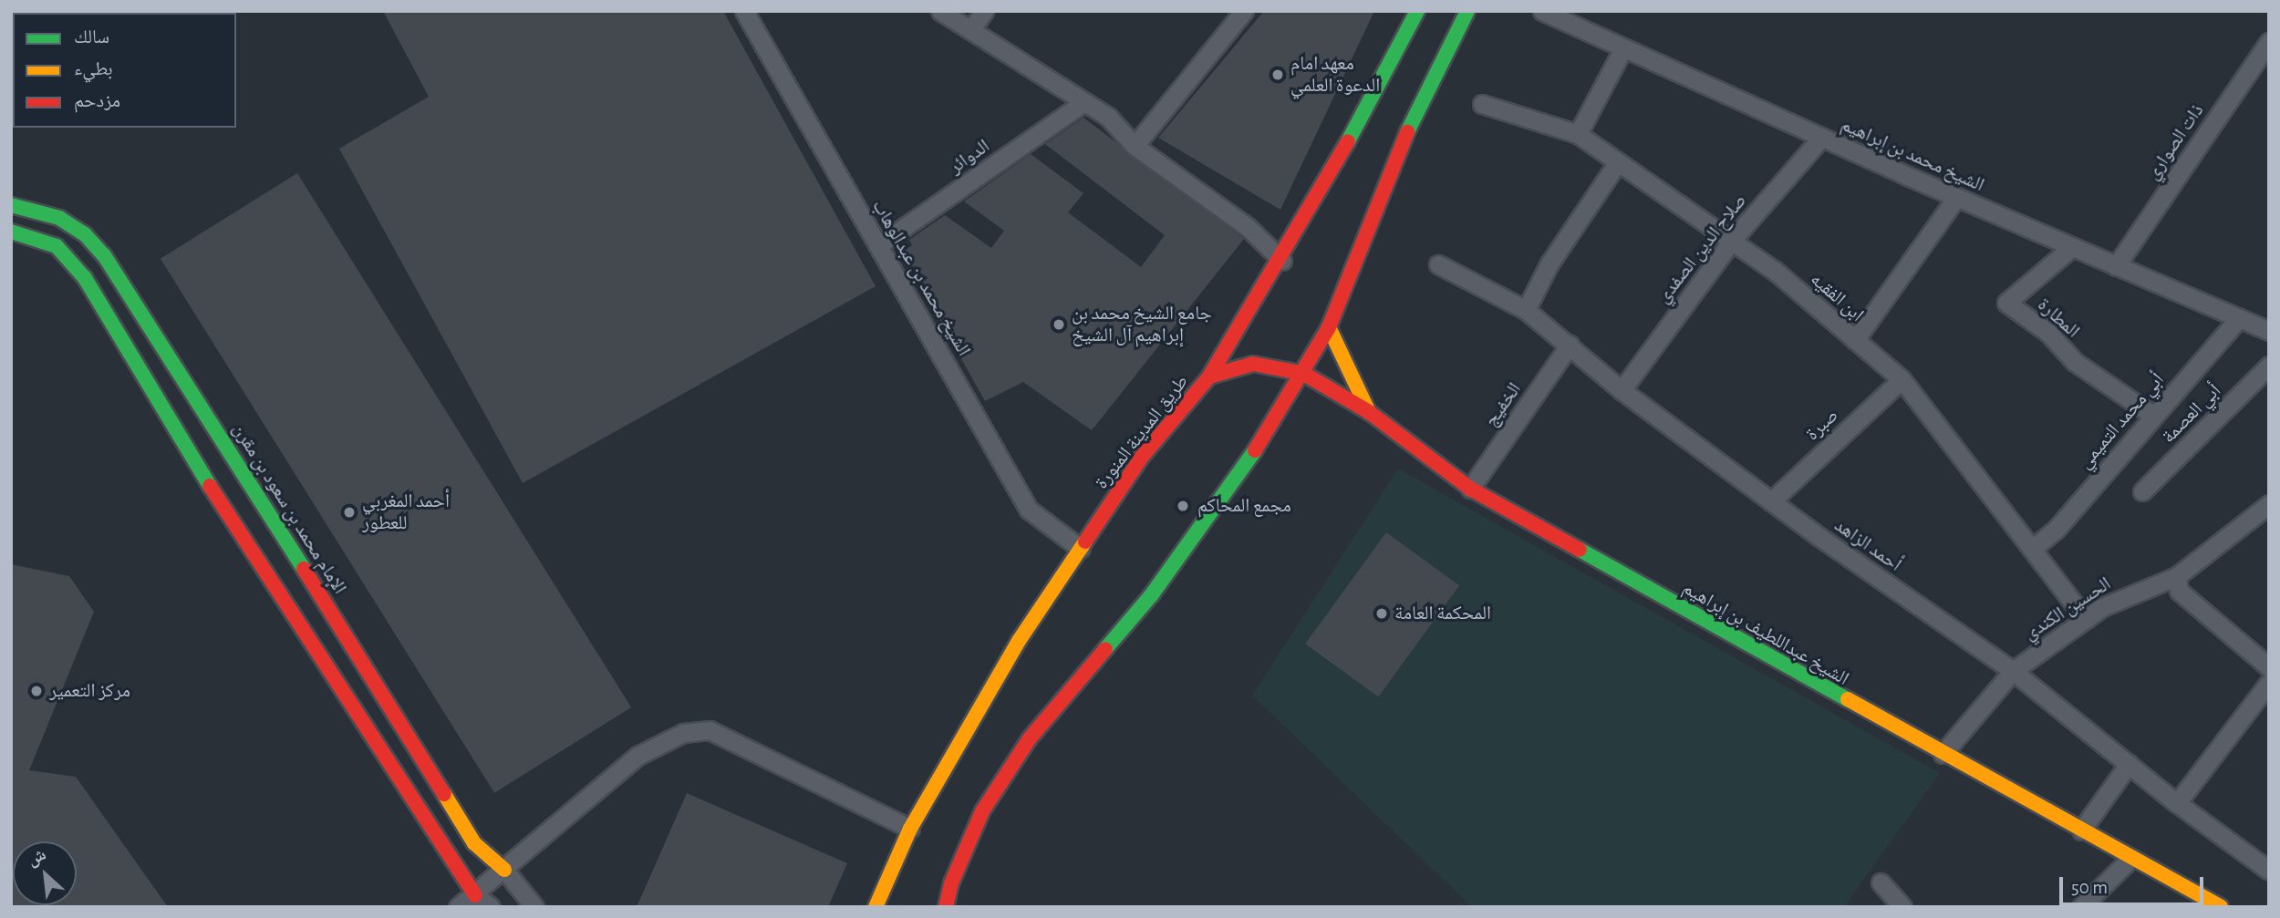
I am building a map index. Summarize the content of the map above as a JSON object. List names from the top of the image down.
{
  "streets": {
    "street": [
      "ذات الصواري",
      "الشيخ محمد بن إبراهيم",
      "الدوائر",
      "صلاح الدين الصفدي",
      "الشيخ محمد بن عبدالوهاب",
      "ابن الفقيه",
      "المطارة",
      "الخفيج",
      "أبي العصمة",
      "أبي محمد التميمي",
      "صبرة",
      "طريق المدينة المنورة",
      "الإمام محمد بن سعود بن مقرن",
      "أحمد الزاهد",
      "الحسين الكندي",
      "الشيخ عبداللطيف بن إبراهيم"
    ]
  },
  "crossings": [
    ["ذات الصواري", "الشيخ محمد بن إبراهيم"],
    ["الشيخ محمد بن إبراهيم", "صلاح الدين الصفدي"],
    ["الشيخ محمد بن إبراهيم", "المطارة"],
    ["الشيخ محمد بن إبراهيم", "أبي محمد التميمي"],
    ["الدوائر", "الشيخ محمد بن عبدالوهاب"],
    ["صلاح الدين الصفدي", "ابن الفقيه"],
    ["صلاح الدين الصفدي", "أحمد الزاهد"],
    ["الشيخ محمد بن عبدالوهاب", "طريق المدينة المنورة"],
    ["ابن الفقيه", "أبي محمد التميمي"],
    ["ابن الفقيه", "صبرة"],
    ["ابن الفقيه", "الحسين الكندي"],
    ["المطارة", "أبي محمد التميمي"],
    ["الخفيج", "أحمد الزاهد"],
    ["الخفيج", "الشيخ عبداللطيف بن إبراهيم"],
    ["صبرة", "أحمد الزاهد"],
    ["طريق المدينة المنورة", "الشيخ عبداللطيف بن إبراهيم"],
    ["أحمد الزاهد", "الحسين الكندي"],
    ["الحسين الكندي", "الشيخ عبداللطيف بن إبراهيم"]
  ],
  "places": [
    "معهد امام الدعوة العلمي",
    "جامع الشيخ محمد بن إبراهيم آل الشيخ",
    "مجمع المحاكم",
    "أحمد المغربي للعطور",
    "المحكمة العامة",
    "مركز التعمير"
  ],
  "legend": ["سالك", "بطيء", "مزدحم"],
  "scale_bar": "50 m",
  "north": "top left"
}
